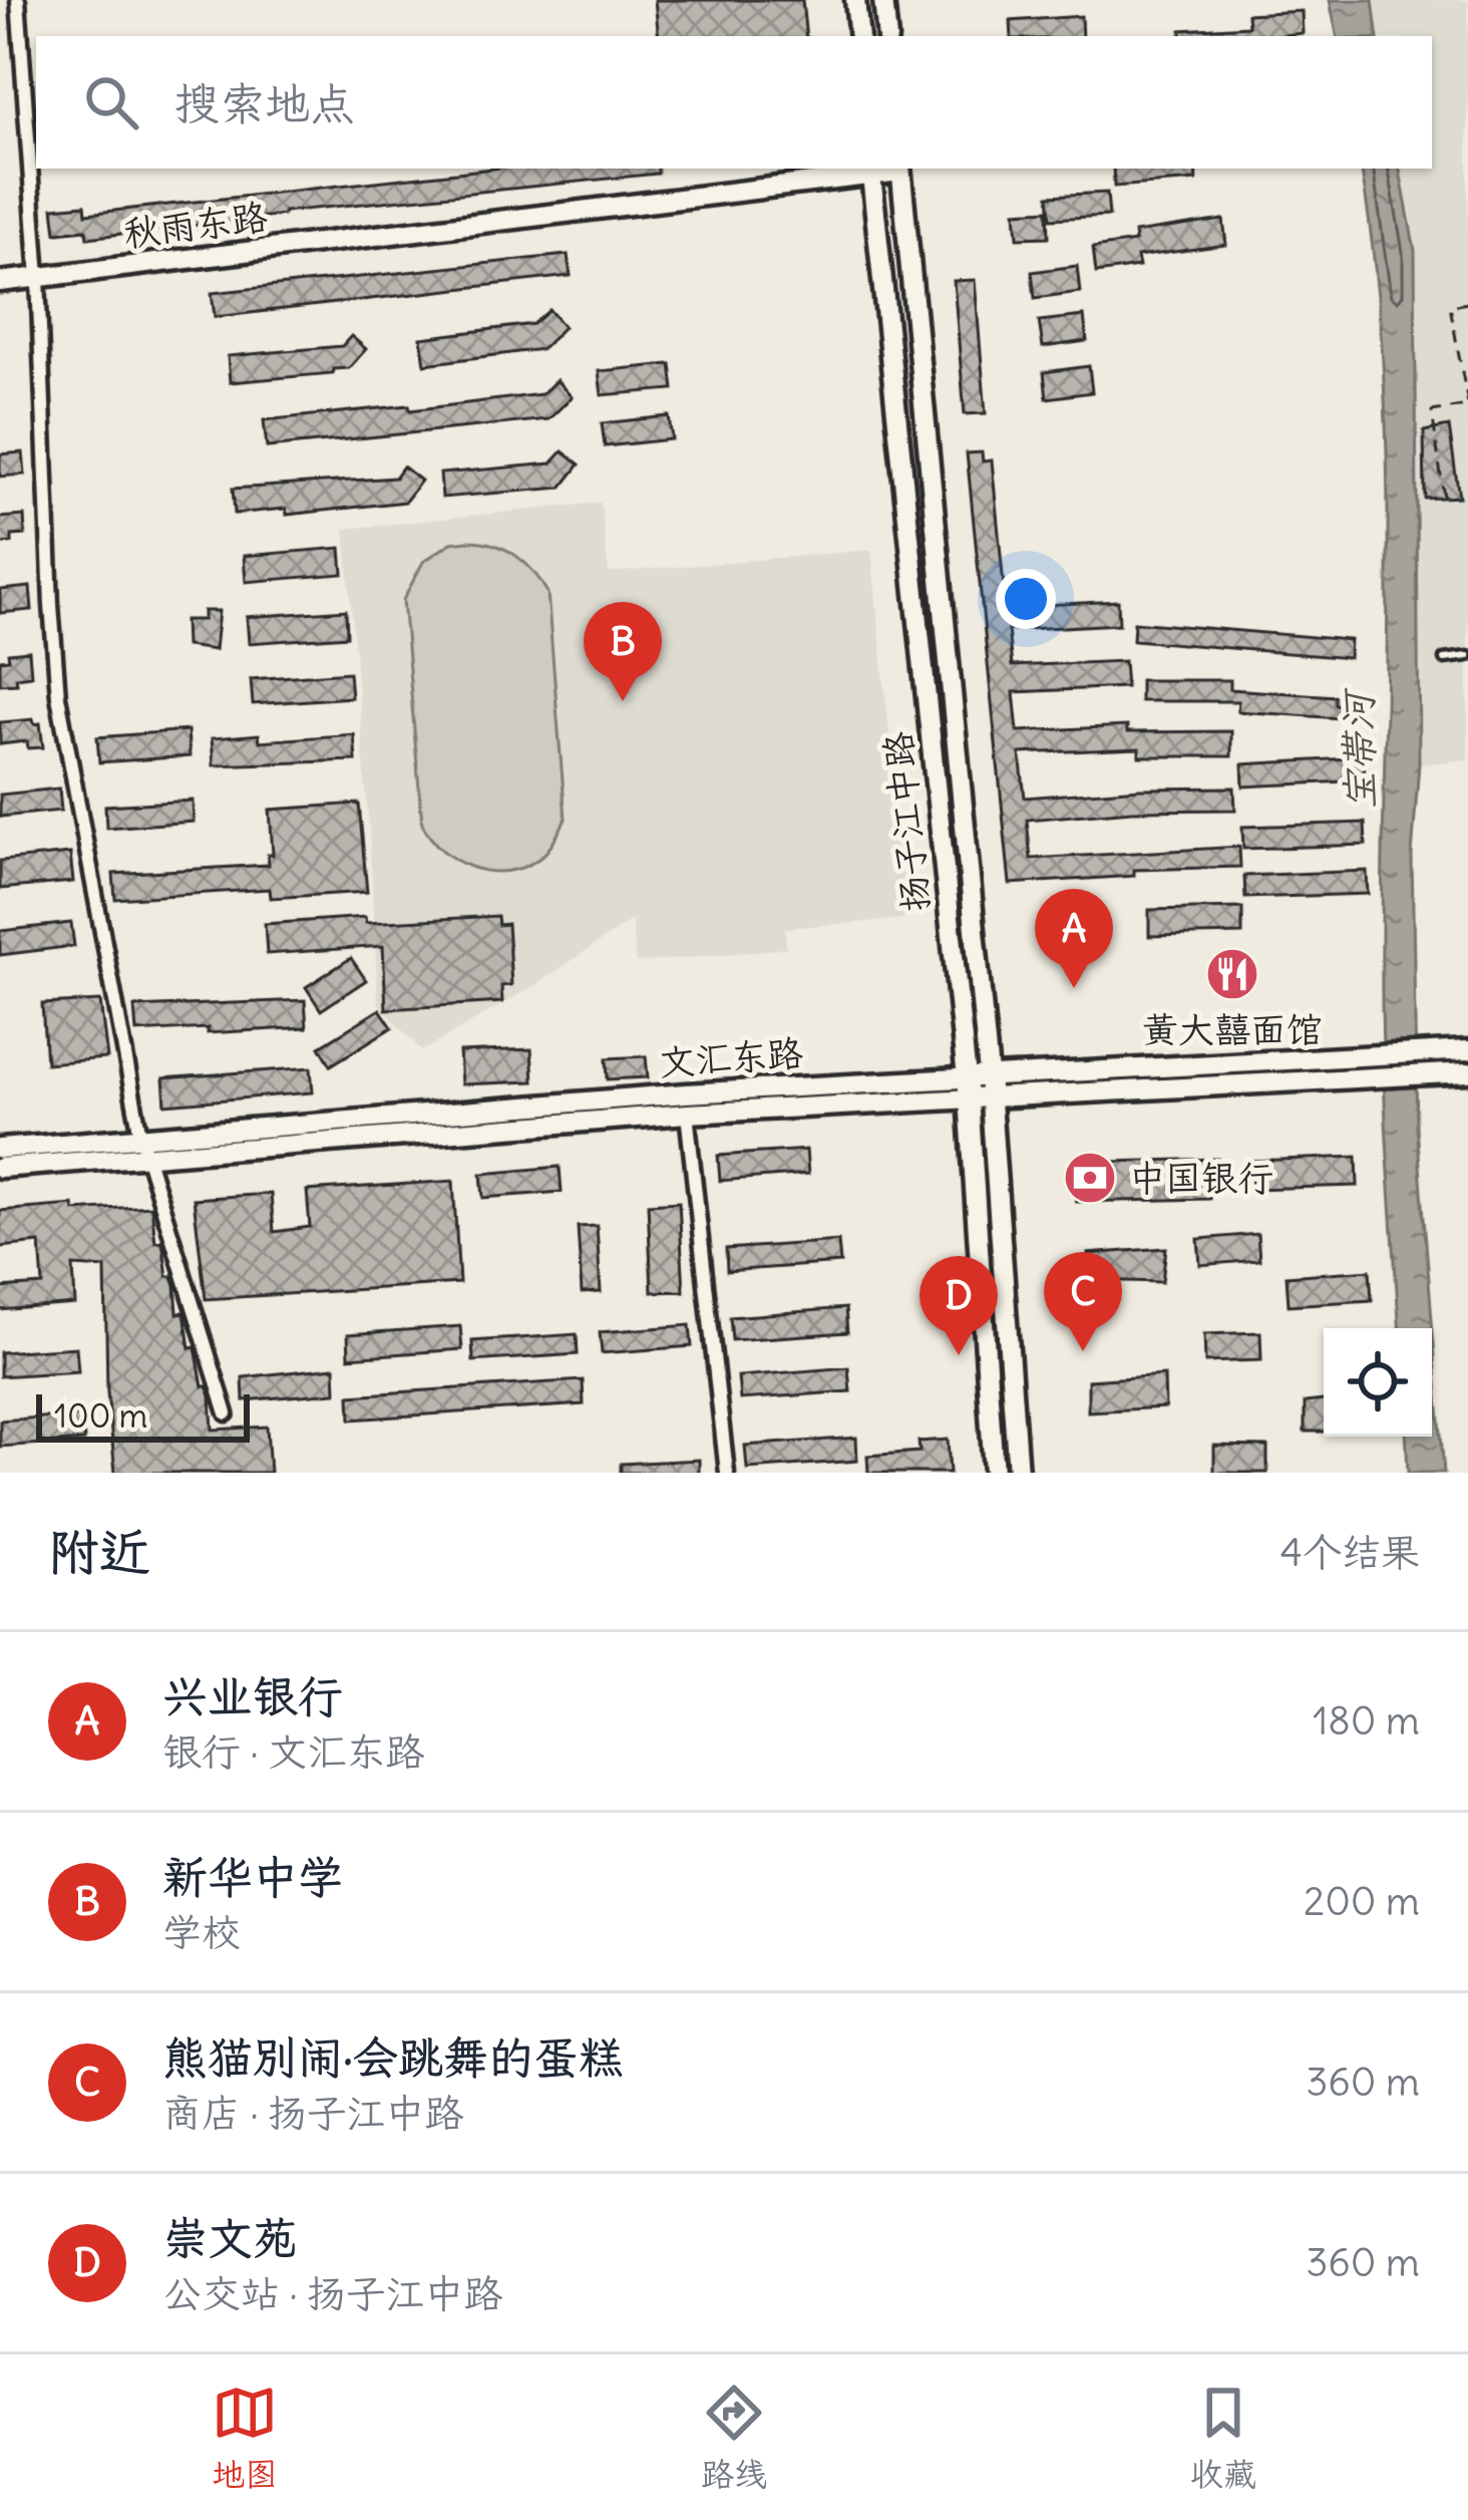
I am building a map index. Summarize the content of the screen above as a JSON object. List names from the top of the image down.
{
  "streets": {
    "main road": ["秋雨东路", "扬子江中路", "文汇东路"]
  },
  "crossings": [
    ["秋雨东路", "扬子江中路"],
    ["扬子江中路", "文汇东路"]
  ],
  "water": ["宝带河"],
  "places": {
    "restaurant": ["黄大囍面馆"],
    "bank": ["中国银行"]
  },
  "scale_bar": "100 m",
  "page": {
    "search": "搜索地点",
    "pins": [
      "B",
      "A",
      "C",
      "D"
    ],
    "scale": "100 m",
    "heading": ["附近", "4个结果"],
    "list": [
      {
        "mark": "A",
        "name": "兴业银行",
        "note": "银行 · 文汇东路",
        "value": "180 m"
      },
      {
        "mark": "B",
        "name": "新华中学",
        "note": "学校",
        "value": "200 m"
      },
      {
        "mark": "C",
        "name": "熊猫别闹·会跳舞的蛋糕",
        "note": "商店 · 扬子江中路",
        "value": "360 m"
      },
      {
        "mark": "D",
        "name": "崇文苑",
        "note": "公交站 · 扬子江中路",
        "value": "360 m"
      }
    ],
    "nav": ["地图", "路线", "收藏"]
  }
}
